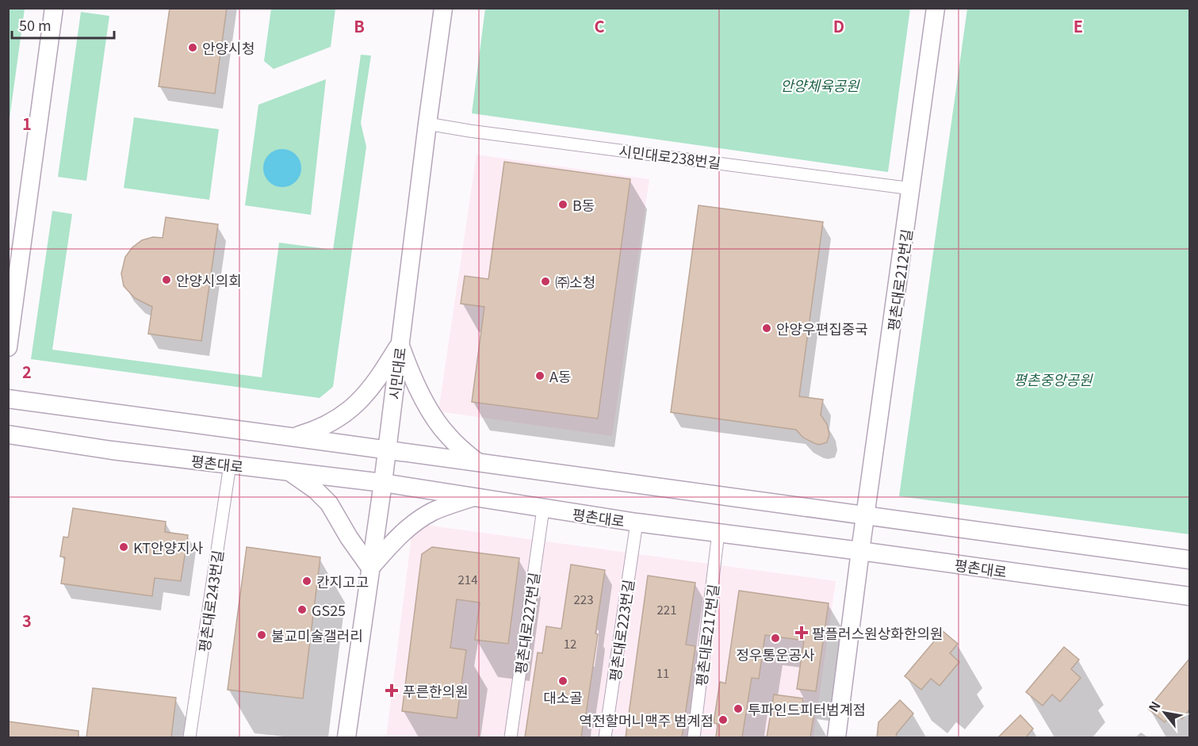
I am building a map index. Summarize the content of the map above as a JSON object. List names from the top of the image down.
{
  "streets": {
    "street": [
      "시민대로238번길",
      "평촌대로212번길",
      "시민대로",
      "평촌대로",
      "평촌대로243번길",
      "평촌대로227번길",
      "평촌대로223번길",
      "평촌대로217번길"
    ]
  },
  "crossings": [
    ["시민대로238번길", "평촌대로212번길"],
    ["시민대로238번길", "시민대로"],
    ["평촌대로212번길", "평촌대로"],
    ["시민대로", "평촌대로"],
    ["평촌대로", "평촌대로243번길"],
    ["평촌대로", "평촌대로227번길"],
    ["평촌대로", "평촌대로223번길"],
    ["평촌대로", "평촌대로217번길"]
  ],
  "parks": ["안양체육공원", "평촌중앙공원"],
  "places": {
    "other": [
      "안양시청",
      "B동",
      "안양시의회",
      "㈜소청",
      "안양우편집중국",
      "A동",
      "KT안양지사",
      "칸지고고",
      "GS25",
      "불교미술갤러리",
      "정우통운공사",
      "대소골",
      "투파인드피터범계점",
      "역전할머니맥주 범계점"
    ],
    "health": ["팔플러스원상화한의원", "푸른한의원"]
  },
  "house_numbers": [
    "214",
    "223",
    "221",
    "12",
    "11"
  ],
  "scale_bar": "50 m",
  "north": "top left",
  "grid": {
    "columns": [
      "B",
      "C",
      "D",
      "E"
    ],
    "rows": ["1", "2", "3"]
  }
}
